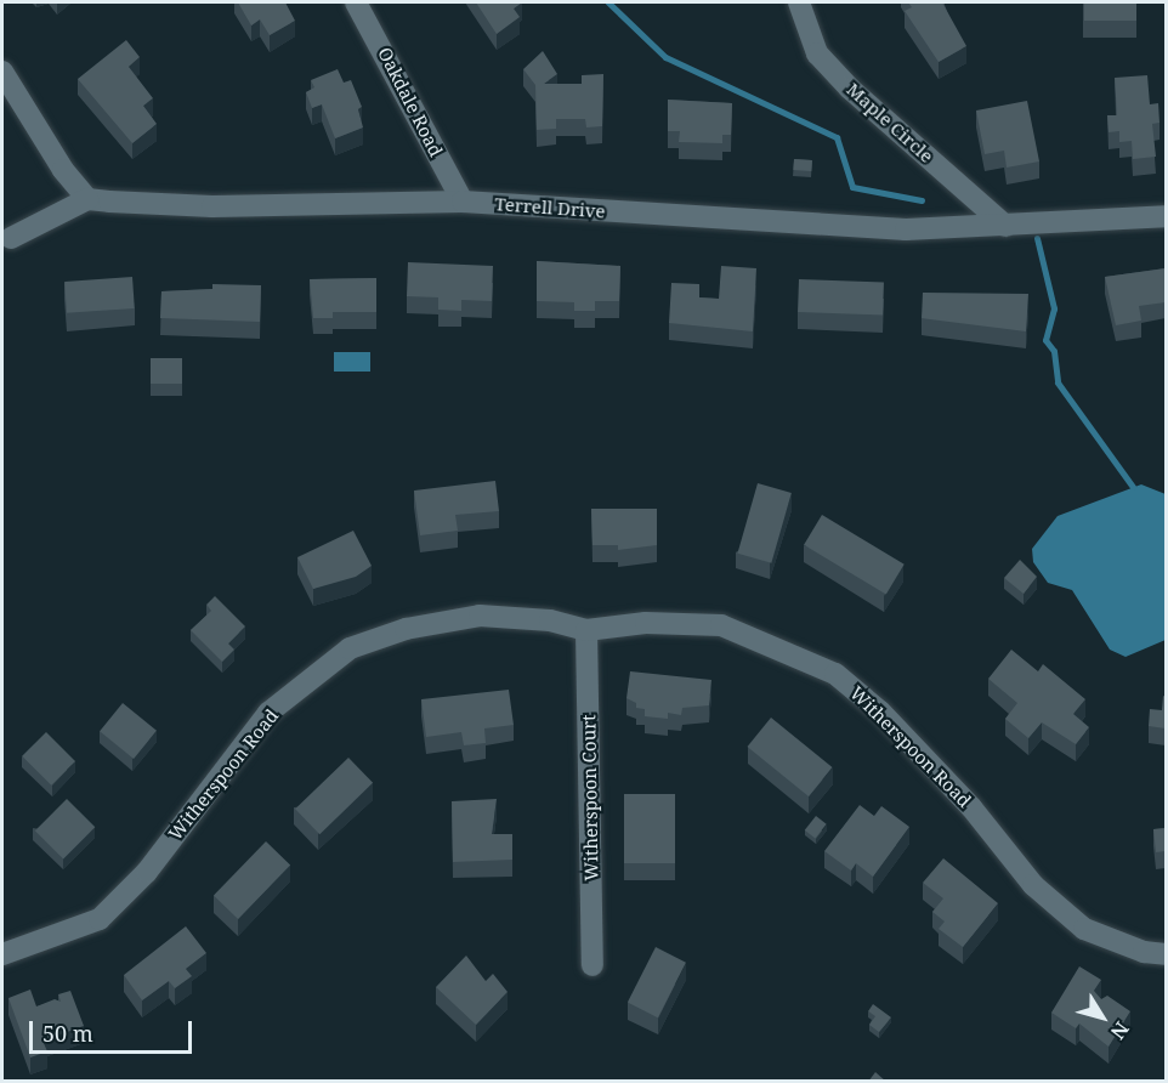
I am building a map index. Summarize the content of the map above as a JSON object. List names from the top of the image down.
{
  "streets": {
    "street": [
      "Oakdale Road",
      "Maple Circle",
      "Terrell Drive",
      "Witherspoon Road",
      "Witherspoon Court"
    ]
  },
  "crossings": [
    ["Oakdale Road", "Terrell Drive"],
    ["Maple Circle", "Terrell Drive"],
    ["Witherspoon Road", "Witherspoon Court"]
  ],
  "scale_bar": "50 m",
  "north": "bottom right"
}
